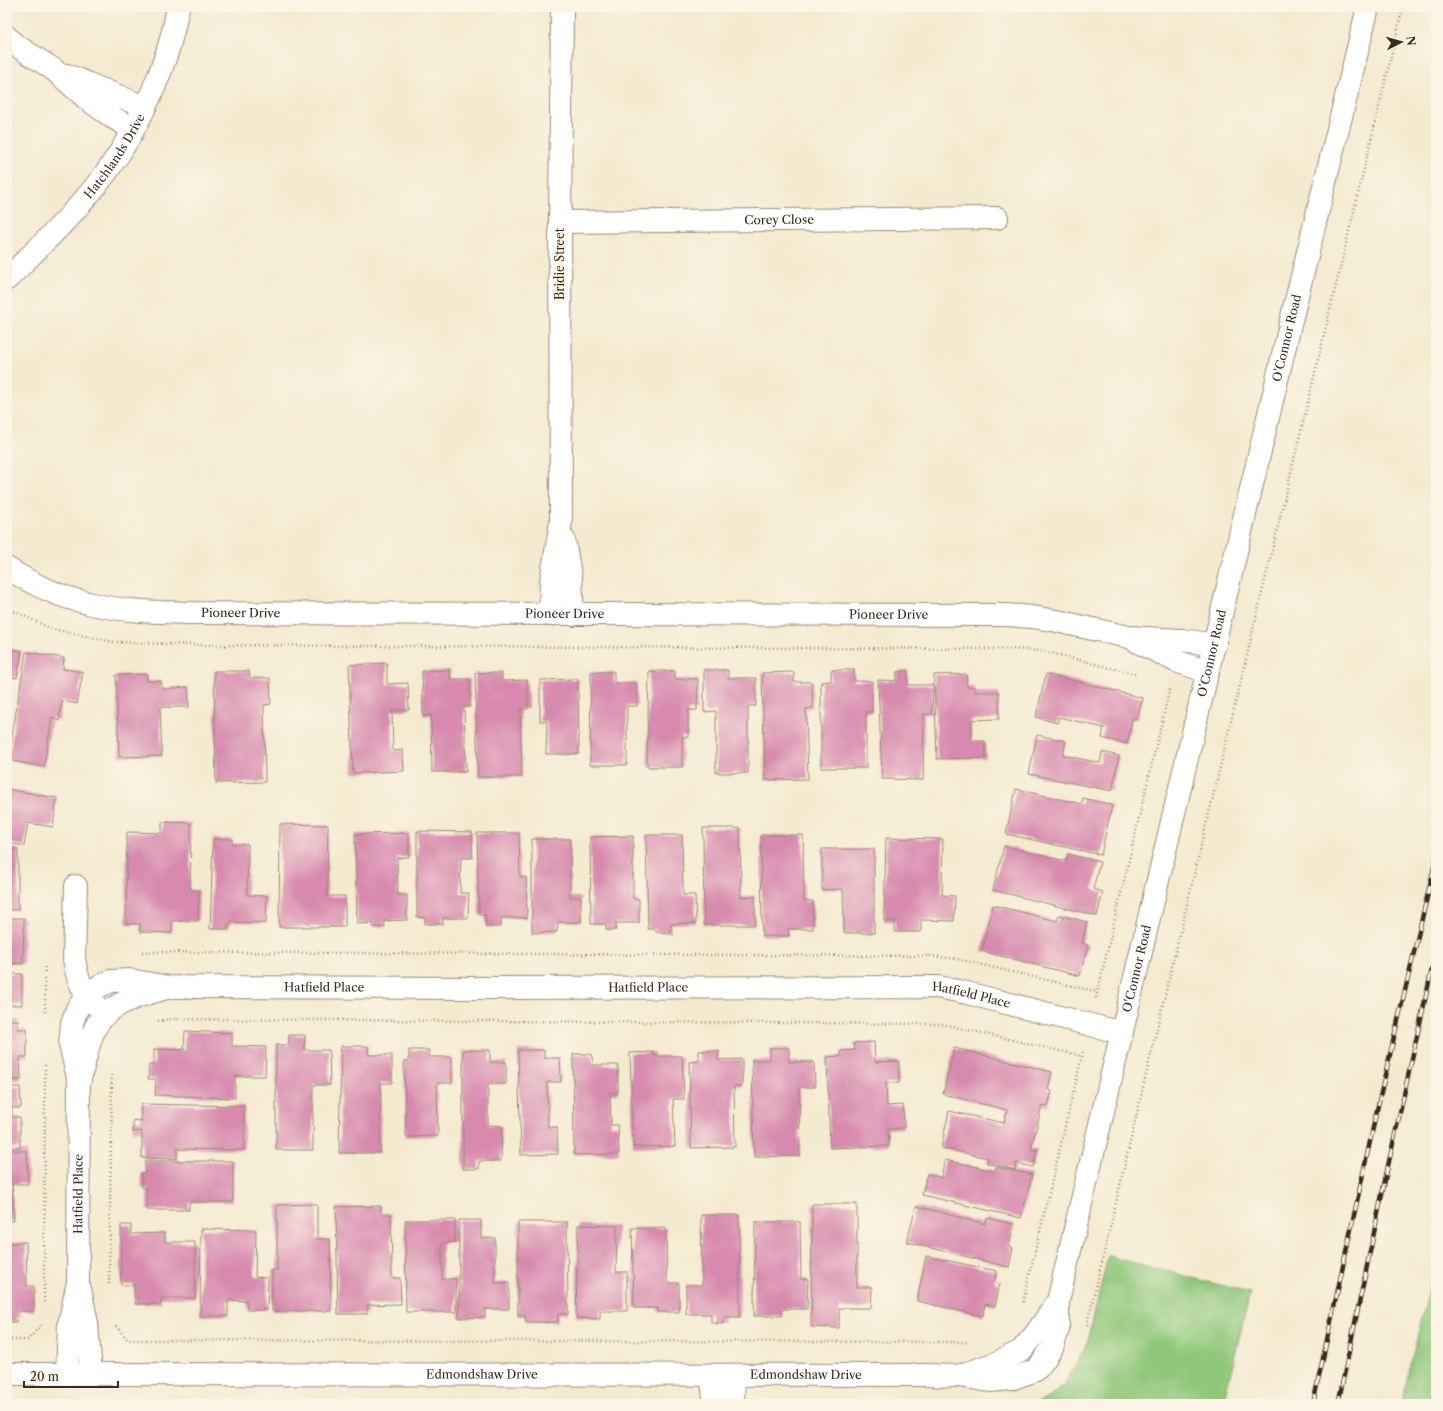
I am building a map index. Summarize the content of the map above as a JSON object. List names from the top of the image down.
{
  "streets": {
    "street": [
      "Hatchlands Drive",
      "Corey Close",
      "Bridie Street",
      "O'Connor Road",
      "Pioneer Drive",
      "Hatfield Place",
      "Edmondshaw Drive"
    ]
  },
  "crossings": [
    ["Corey Close", "Bridie Street"],
    ["Bridie Street", "Pioneer Drive"],
    ["O'Connor Road", "Pioneer Drive"],
    ["O'Connor Road", "Hatfield Place"],
    ["O'Connor Road", "Edmondshaw Drive"],
    ["Hatfield Place", "Edmondshaw Drive"]
  ],
  "scale_bar": "20 m",
  "north": "right"
}
